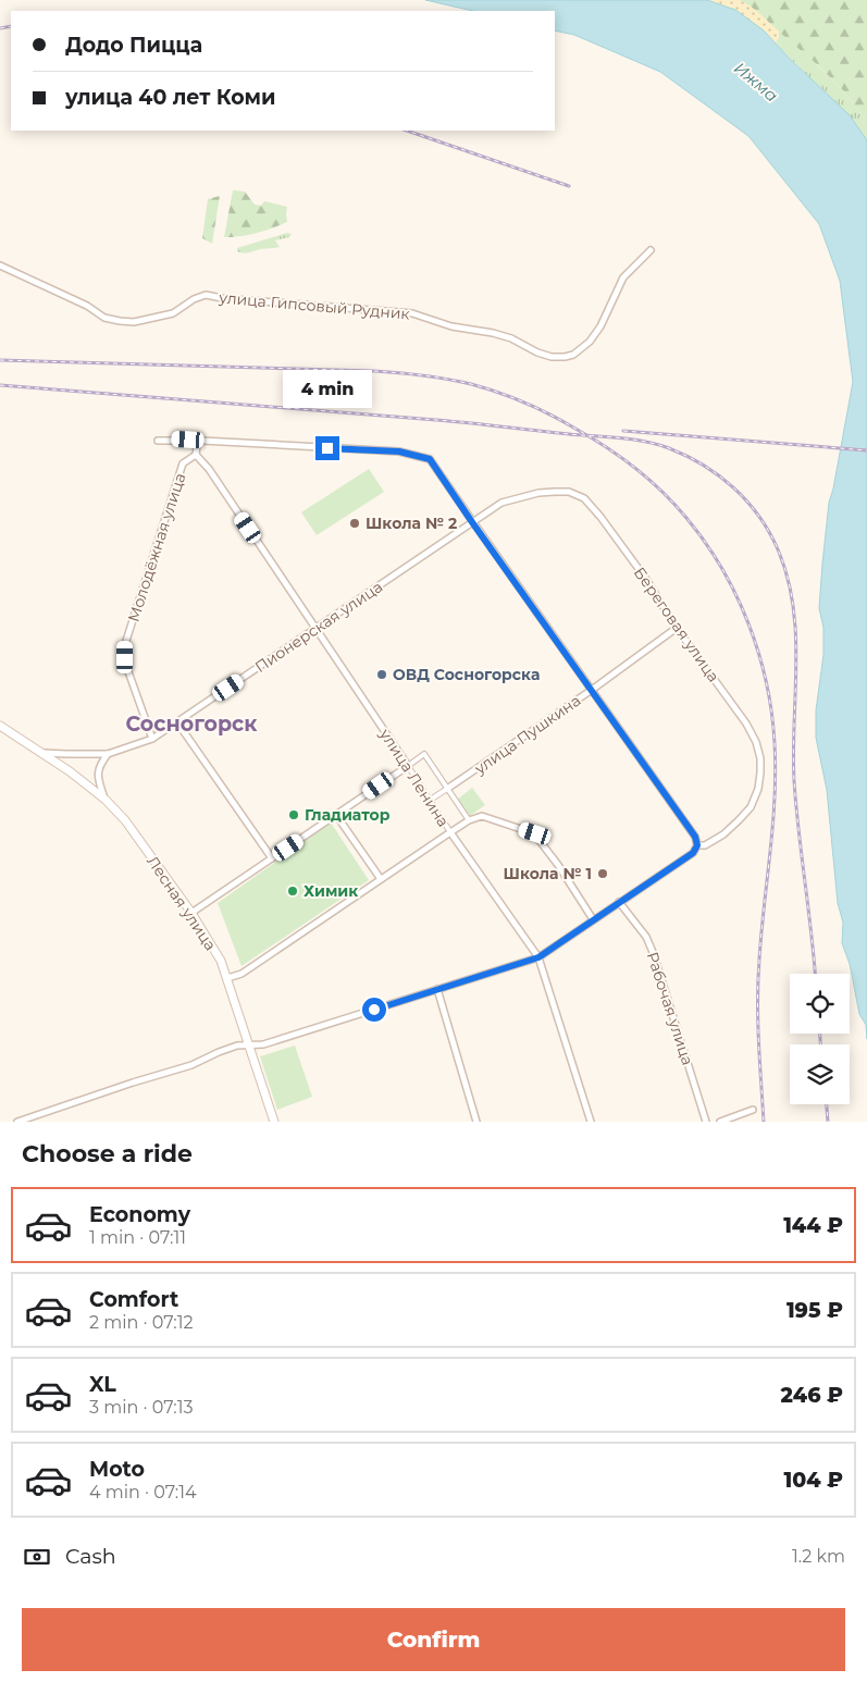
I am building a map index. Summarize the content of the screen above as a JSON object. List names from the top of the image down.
{
  "streets": {
    "main road": ["Лесная улица"],
    "street": [
      "улица Гипсовый Рудник",
      "Молодёжная улица",
      "Береговая улица",
      "Пионерская улица",
      "улица Пушкина",
      "улица Ленина",
      "Рабочая улица"
    ]
  },
  "crossings": [
    ["Молодёжная улица", "Пионерская улица"],
    ["Молодёжная улица", "улица Ленина"],
    ["Береговая улица", "Пионерская улица"],
    ["Береговая улица", "улица Пушкина"],
    ["Береговая улица", "улица Ленина"],
    ["Береговая улица", "Лесная улица"],
    ["Береговая улица", "Рабочая улица"],
    ["Пионерская улица", "улица Ленина"],
    ["Пионерская улица", "Лесная улица"],
    ["улица Пушкина", "улица Ленина"]
  ],
  "districts": ["Сосногорск"],
  "water": ["Ижма"],
  "places": [
    "Школа № 2",
    "ОВД Сосногорска",
    "Гладиатор",
    "Школа № 1",
    "Химик"
  ],
  "page": {
    "banner": ["Додо Пицца", "улица 40 лет Коми"],
    "bubble": "4 min",
    "heading": "Choose a ride",
    "list": [
      {
        "name": "Economy",
        "note": "1 min · 07:11",
        "value": "144 ₽"
      },
      {
        "name": "Comfort",
        "note": "2 min · 07:12",
        "value": "195 ₽"
      },
      {
        "name": "XL",
        "note": "3 min · 07:13",
        "value": "246 ₽"
      },
      {
        "name": "Moto",
        "note": "4 min · 07:14",
        "value": "104 ₽"
      }
    ],
    "pay": ["Cash", "1.2 km"],
    "buttons": "Confirm"
  }
}
